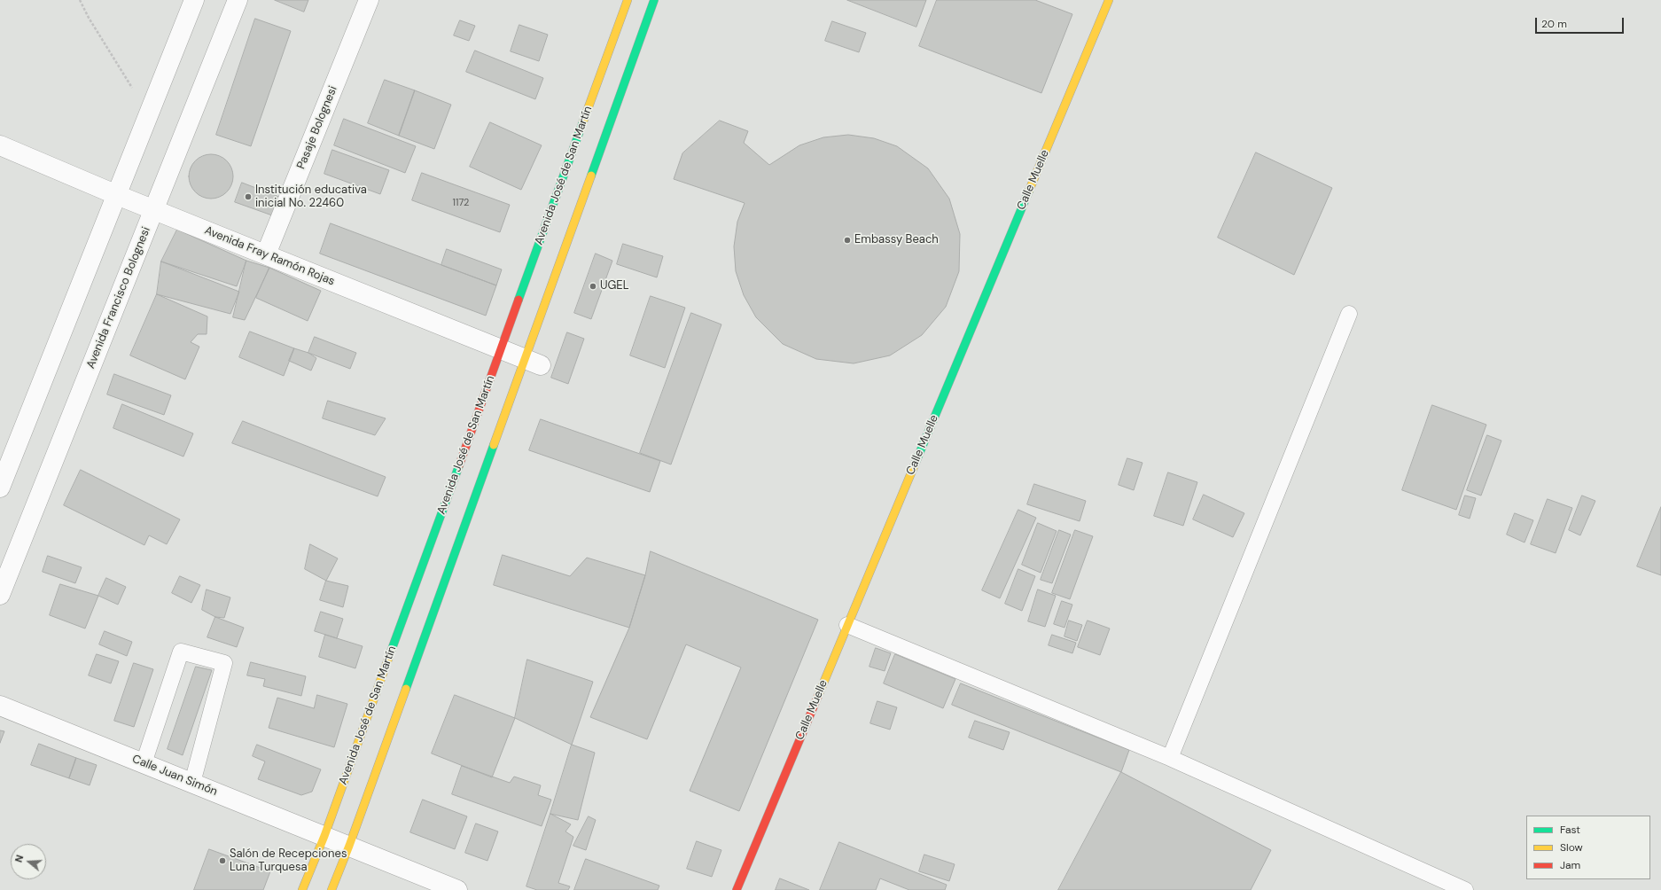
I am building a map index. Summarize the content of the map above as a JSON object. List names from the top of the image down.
{
  "streets": {
    "main road": ["Avenida José de San Martín", "Calle Muelle"],
    "street": [
      "Pasaje Bolognesi",
      "Avenida Fray Ramón Rojas",
      "Avenida Francisco Bolognesi",
      "Calle Juan Simón"
    ]
  },
  "crossings": [
    ["Pasaje Bolognesi", "Avenida Fray Ramón Rojas"],
    ["Avenida José de San Martín", "Avenida Fray Ramón Rojas"],
    ["Avenida José de San Martín", "Calle Juan Simón"],
    ["Avenida Fray Ramón Rojas", "Avenida Francisco Bolognesi"]
  ],
  "places": [
    "Institución educativa inicial No. 22460",
    "Embassy Beach",
    "UGEL",
    "Salón de Recepciones Luna Turquesa"
  ],
  "house_numbers": ["1172"],
  "legend": ["Fast", "Slow", "Jam"],
  "scale_bar": "20 m",
  "north": "left"
}
